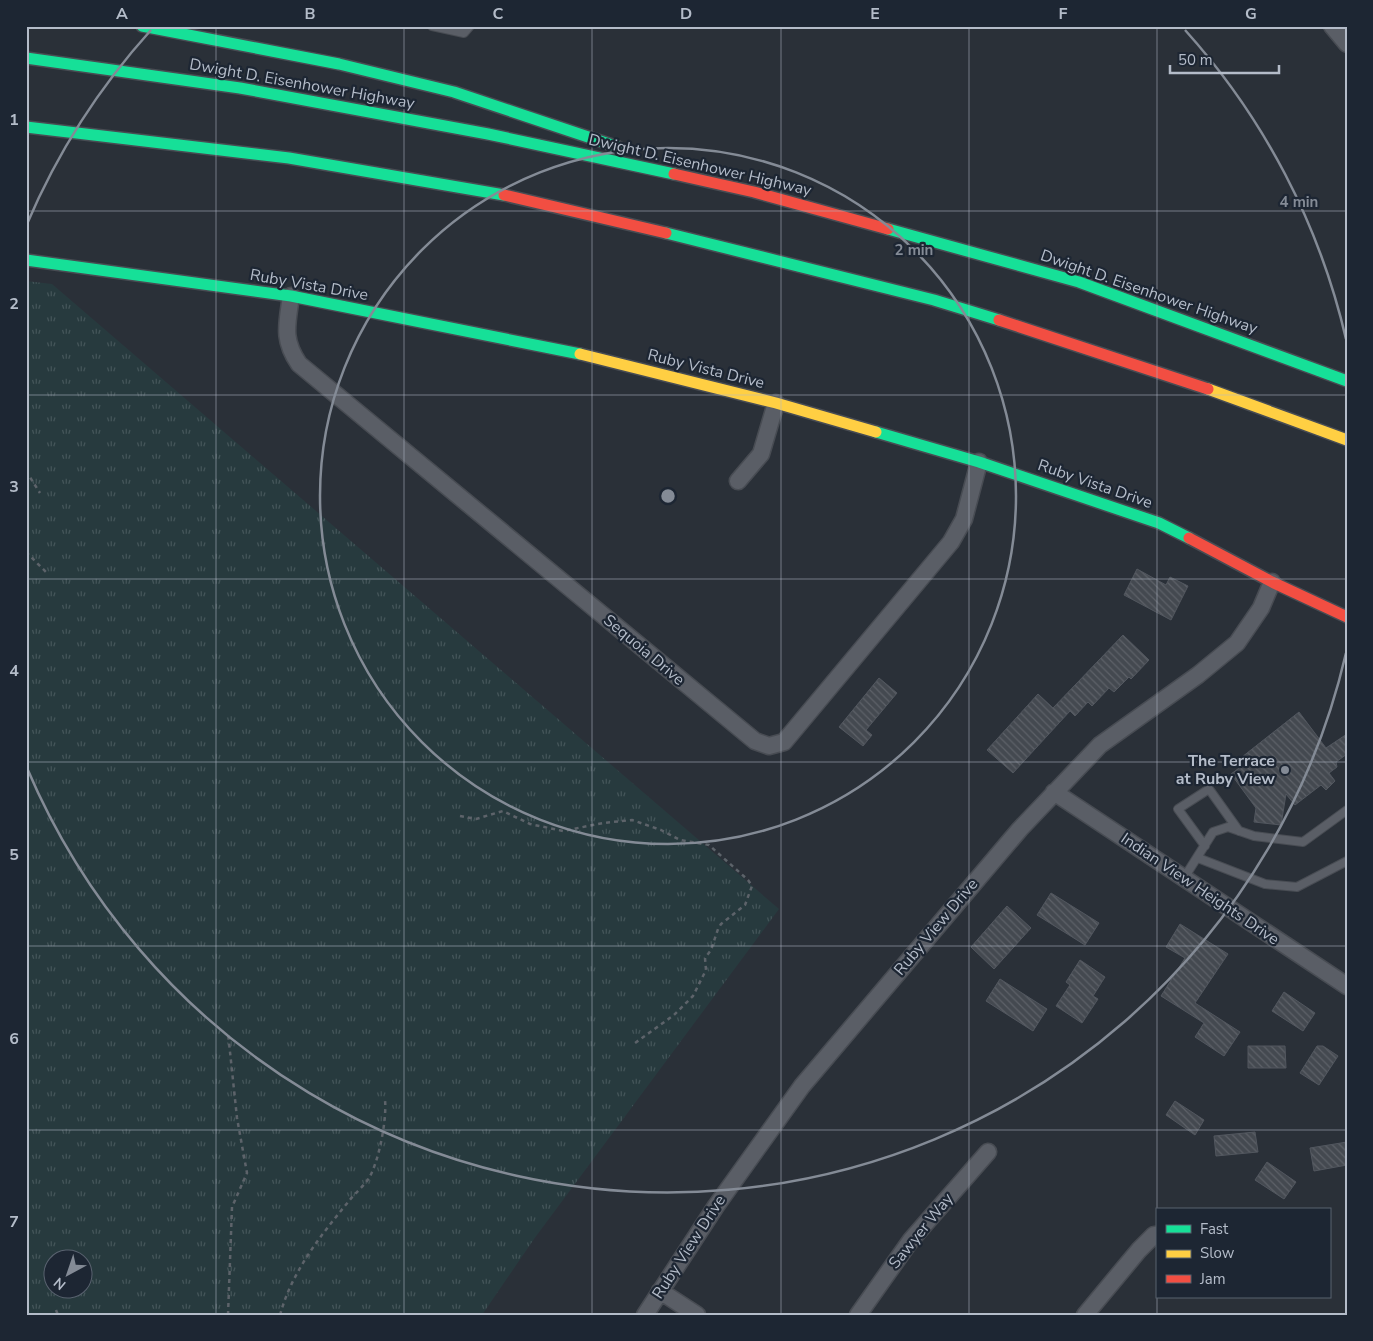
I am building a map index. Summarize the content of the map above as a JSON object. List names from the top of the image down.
{
  "streets": {
    "main road": ["Dwight D. Eisenhower Highway", "Ruby Vista Drive"],
    "street": [
      "Sequoia Drive",
      "Indian View Heights Drive",
      "Ruby View Drive",
      "Sawyer Way"
    ]
  },
  "crossings": [
    ["Ruby Vista Drive", "Sequoia Drive"],
    ["Ruby Vista Drive", "Ruby View Drive"],
    ["Indian View Heights Drive", "Ruby View Drive"]
  ],
  "places": ["The Terrace at Ruby View"],
  "legend": ["Fast", "Slow", "Jam"],
  "scale_bar": "50 m",
  "north": "bottom left",
  "grid": {
    "columns": [
      "A",
      "B",
      "C",
      "D",
      "E",
      "F",
      "G"
    ],
    "rows": [
      "1",
      "2",
      "3",
      "4",
      "5",
      "6",
      "7"
    ]
  },
  "rings": ["4 min", "2 min"]
}
